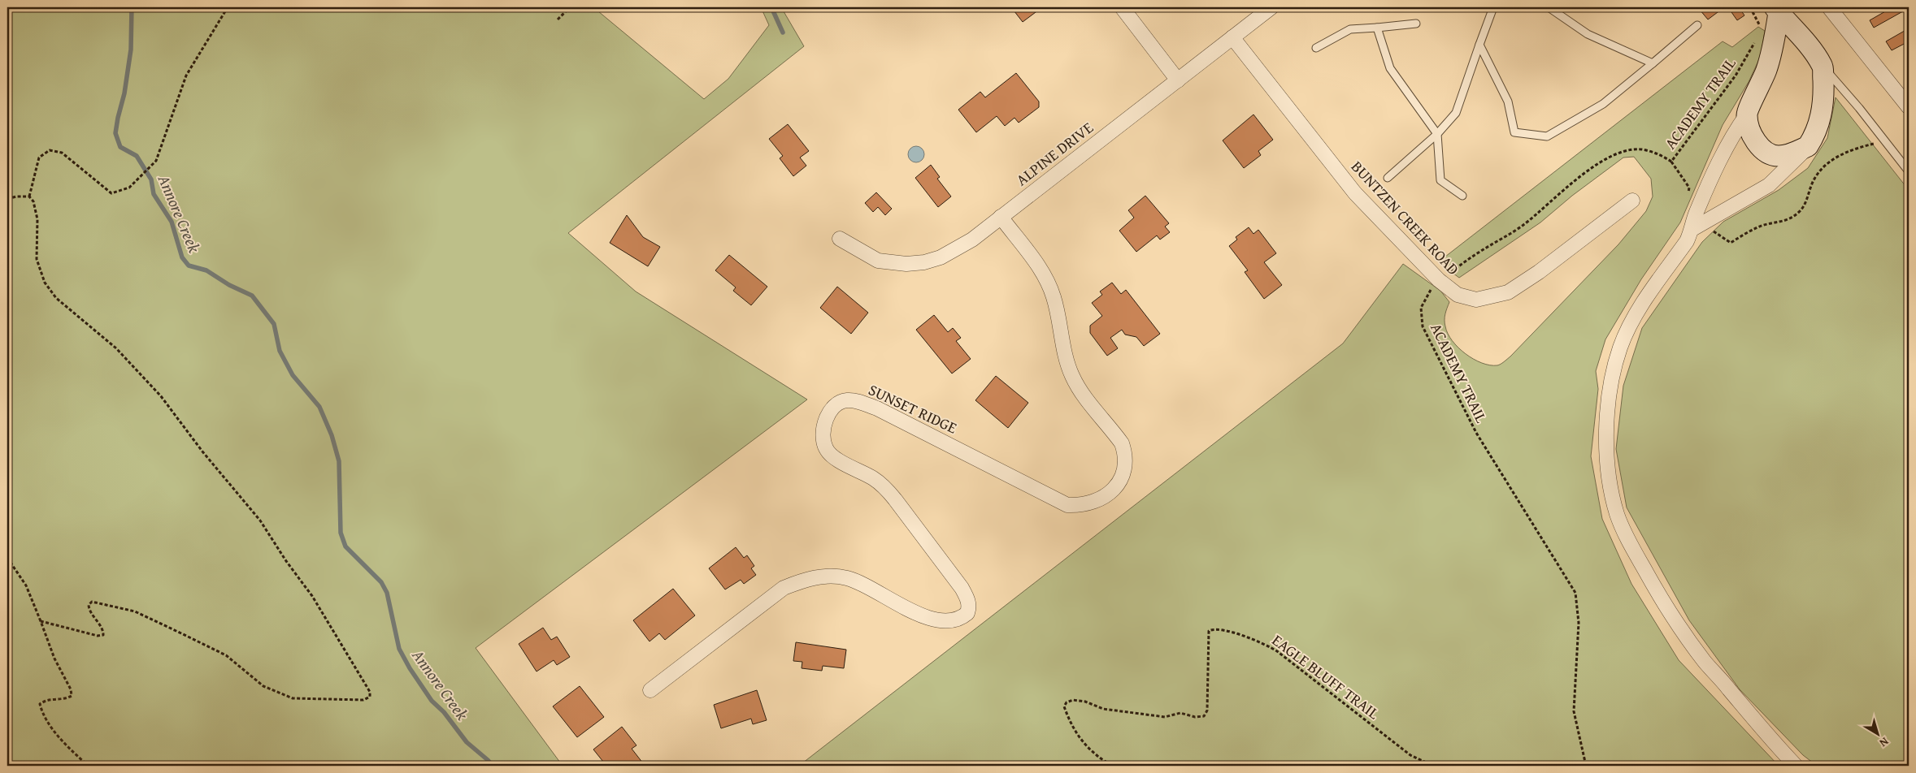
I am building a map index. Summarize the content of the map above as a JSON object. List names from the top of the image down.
{
  "streets": {
    "street": ["ALPINE DRIVE", "BUNTZEN CREEK ROAD", "SUNSET RIDGE"],
    "path": ["ACADEMY TRAIL", "EAGLE BLUFF TRAIL"]
  },
  "crossings": [
    ["ACADEMY TRAIL", "BUNTZEN CREEK ROAD"],
    ["ALPINE DRIVE", "BUNTZEN CREEK ROAD"],
    ["ALPINE DRIVE", "SUNSET RIDGE"]
  ],
  "water": ["Annore Creek"],
  "north": "bottom right"
}
